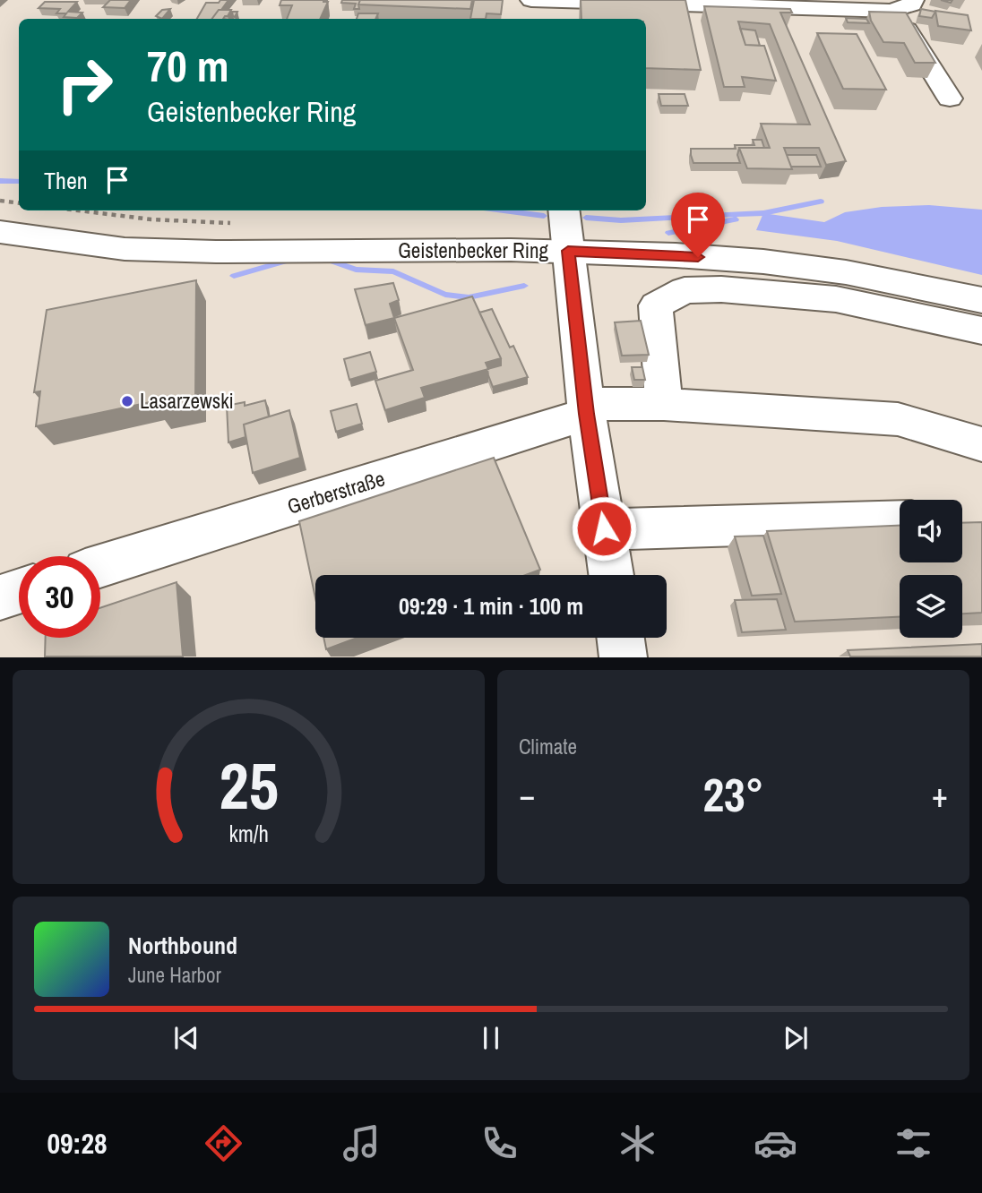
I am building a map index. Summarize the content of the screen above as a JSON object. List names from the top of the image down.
{
  "streets": {
    "street": ["Geistenbecker Ring", "Gerberstraße"]
  },
  "places": ["Lasarzewski"],
  "page": {
    "turn": ["70 m", "Geistenbecker Ring"],
    "then": "Then",
    "limit": "30",
    "trip": "09:29 · 1 min · 100 m",
    "tile": "Climate",
    "heat": ["−", "23°", "+"],
    "song": ["Northbound", "June Harbor"],
    "tabs": "09:28",
    "gauge": ["25", "km/h"]
  }
}
